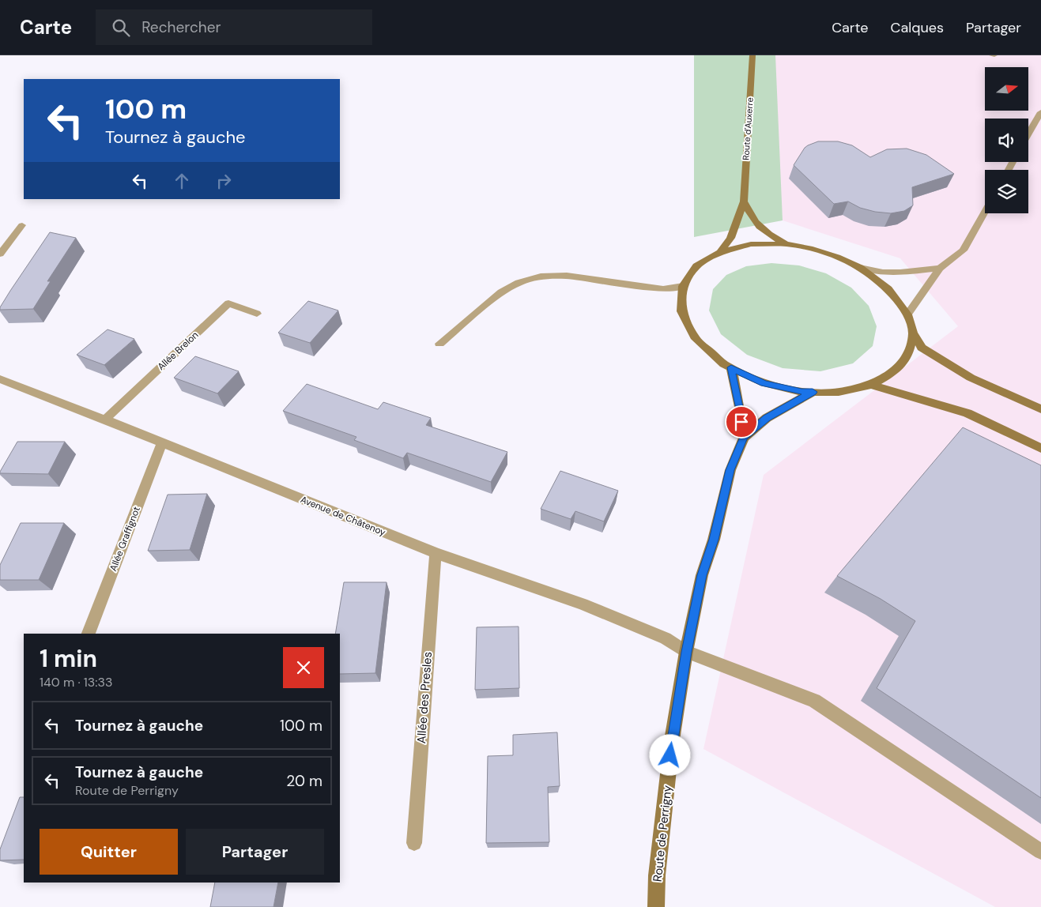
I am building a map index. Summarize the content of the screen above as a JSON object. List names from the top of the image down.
{
  "streets": {
    "street": [
      "Route d'Auxerre",
      "Allée Brelon",
      "Avenue de Châtenoy",
      "Allée Graffignot",
      "Allée des Presles",
      "Route de Perrigny"
    ]
  },
  "crossings": [
    ["Allée Brelon", "Avenue de Châtenoy"],
    ["Avenue de Châtenoy", "Allée Graffignot"],
    ["Avenue de Châtenoy", "Allée des Presles"],
    ["Avenue de Châtenoy", "Route de Perrigny"]
  ],
  "north": "right",
  "page": {
    "header": "Carte",
    "search": "Rechercher",
    "nav": ["Carte", "Calques", "Partager"],
    "turn": ["100 m", "Tournez à gauche"],
    "heading": ["1 min", "140 m · 13:33"],
    "list": [
      {
        "name": "Tournez à gauche",
        "value": "100 m"
      },
      {
        "name": "Tournez à gauche",
        "note": "Route de Perrigny",
        "value": "20 m"
      }
    ],
    "buttons": ["Quitter", "Partager"]
  }
}
